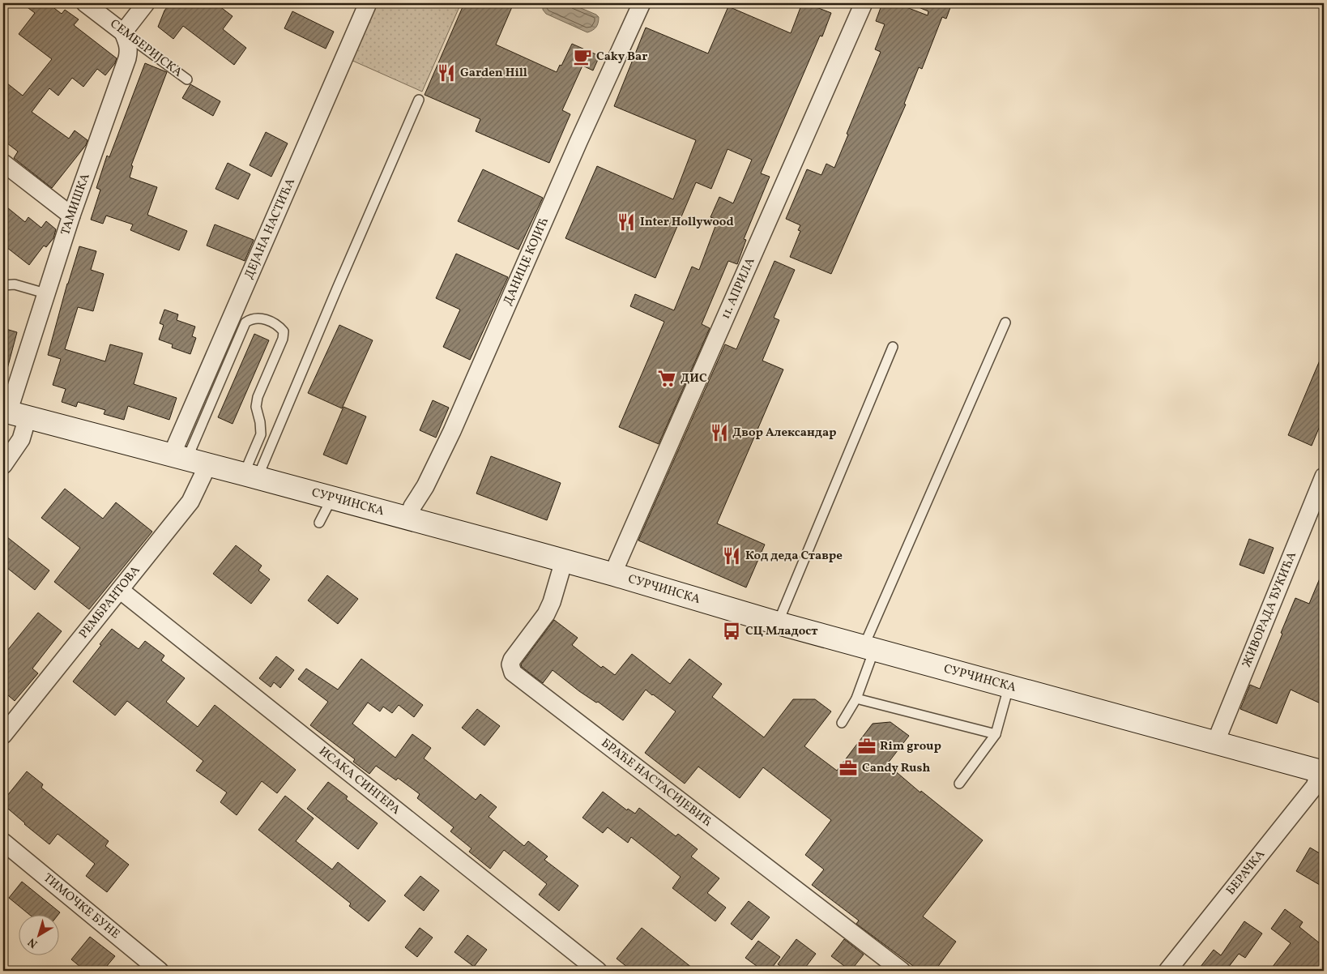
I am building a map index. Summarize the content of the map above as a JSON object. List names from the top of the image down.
{
  "streets": {
    "main road": ["СУРЧИНСКА"],
    "street": [
      "СЕМБЕРИЈСКА",
      "ТАМИШКА",
      "ДЕЈАНА НАСТИЋА",
      "ДАНИЦЕ КОЈИЋ",
      "11. АПРИЛА",
      "РЕМБРАНТОВА",
      "ЖИВОРАДА ЂУКИЋА",
      "ИСАКА СИНГЕРА",
      "БРАЋЕ НАСТАСИЈЕВИЋ",
      "БЕРАЧКА",
      "ТИМОЧКЕ БУНЕ"
    ]
  },
  "crossings": [
    ["СЕМБЕРИЈСКА", "ТАМИШКА"],
    ["ТАМИШКА", "СУРЧИНСКА"],
    ["ДЕЈАНА НАСТИЋА", "СУРЧИНСКА"],
    ["ДАНИЦЕ КОЈИЋ", "СУРЧИНСКА"],
    ["11. АПРИЛА", "СУРЧИНСКА"],
    ["СУРЧИНСКА", "РЕМБРАНТОВА"],
    ["СУРЧИНСКА", "ЖИВОРАДА ЂУКИЋА"],
    ["СУРЧИНСКА", "БРАЋЕ НАСТАСИЈЕВИЋ"],
    ["СУРЧИНСКА", "БЕРАЧКА"],
    ["РЕМБРАНТОВА", "ИСАКА СИНГЕРА"]
  ],
  "places": {
    "cafe": ["Caky Bar"],
    "restaurant": [
      "Garden Hill",
      "Inter Hollywood",
      "Двор Александар",
      "Код деда Ставре"
    ],
    "supermarket": ["ДИС"],
    "bus stop": ["СЦ Младост"],
    "office": ["Rim group", "Candy Rush"]
  },
  "north": "bottom left"
}
